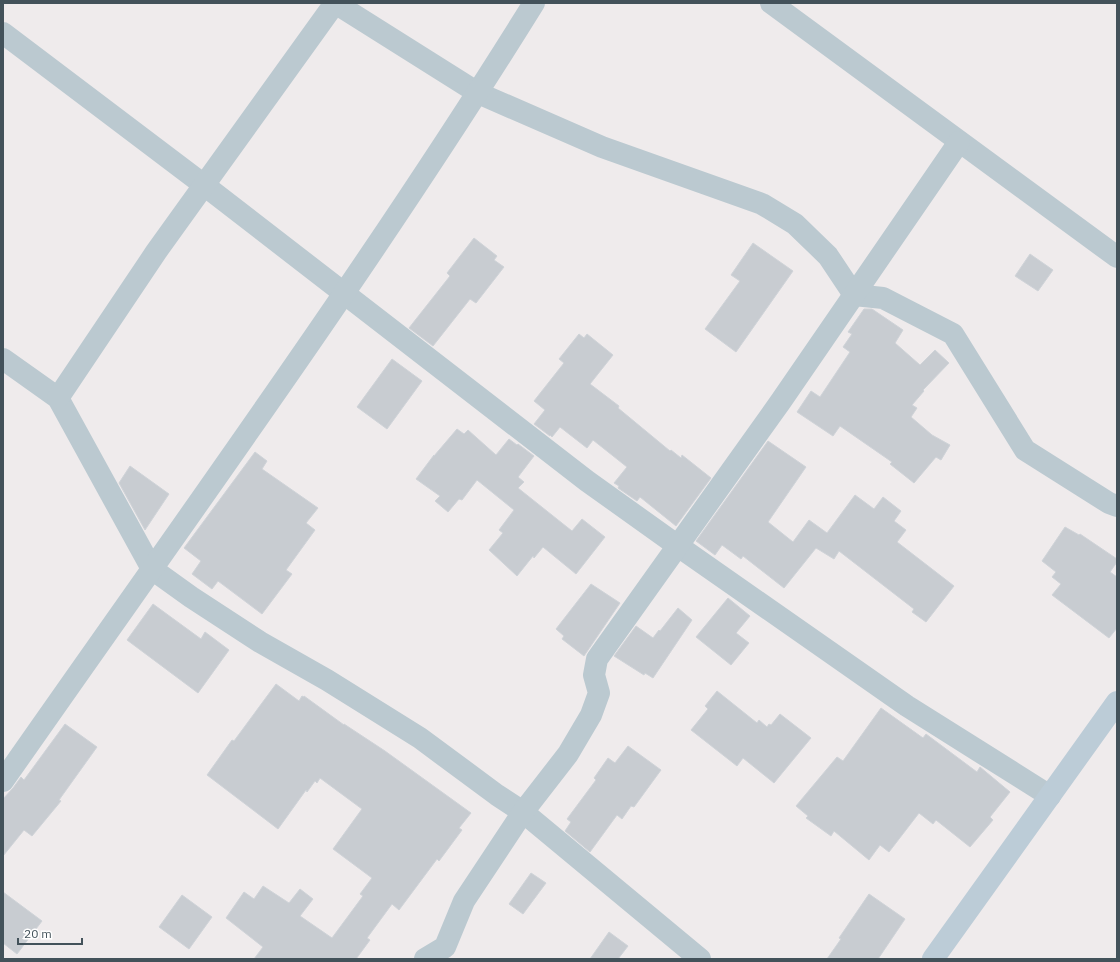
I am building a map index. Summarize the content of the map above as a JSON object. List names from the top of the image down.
{
  "scale_bar": "20 m"
}
